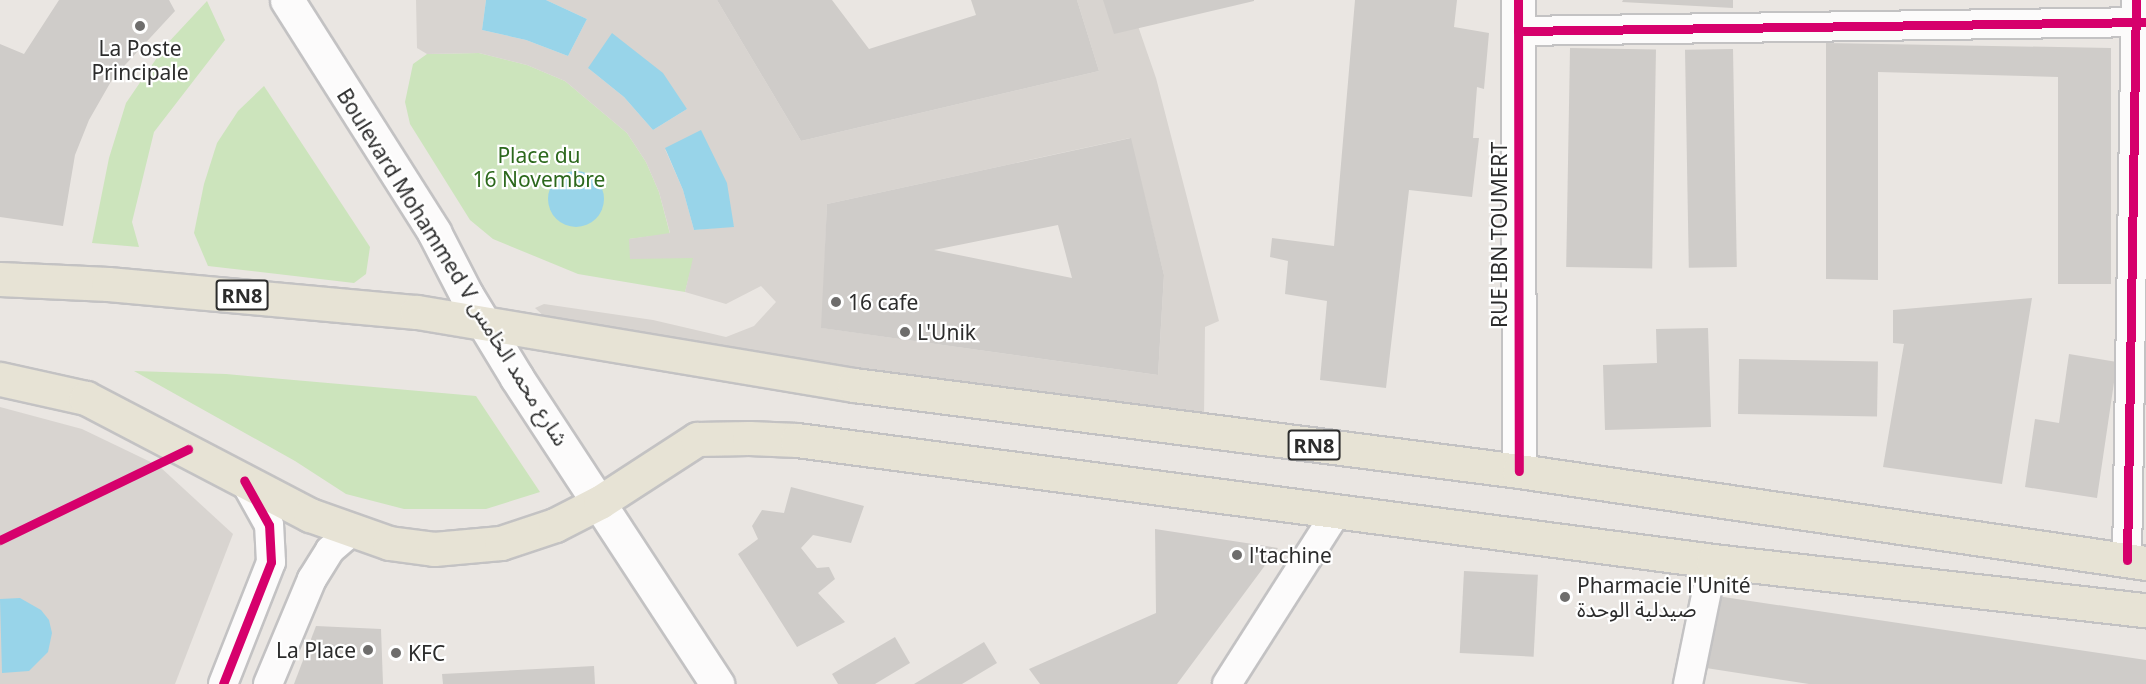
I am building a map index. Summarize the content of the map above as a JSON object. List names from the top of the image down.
{
  "streets": {
    "main road": ["RUE IBN TOUMERT", "Boulevard Mohammed V شارع محمد الخامس", "RN8"]
  },
  "crossings": [
    ["RUE IBN TOUMERT", "RN8"],
    ["Boulevard Mohammed V شارع محمد الخامس", "RN8"]
  ],
  "parks": ["Place du 16 Novembre"],
  "places": [
    "La Poste Principale",
    "16 cafe",
    "L'Unik",
    "l'tachine",
    "Pharmacie l'Unité صيدلية الوحدة",
    "La Place",
    "KFC"
  ]
}
